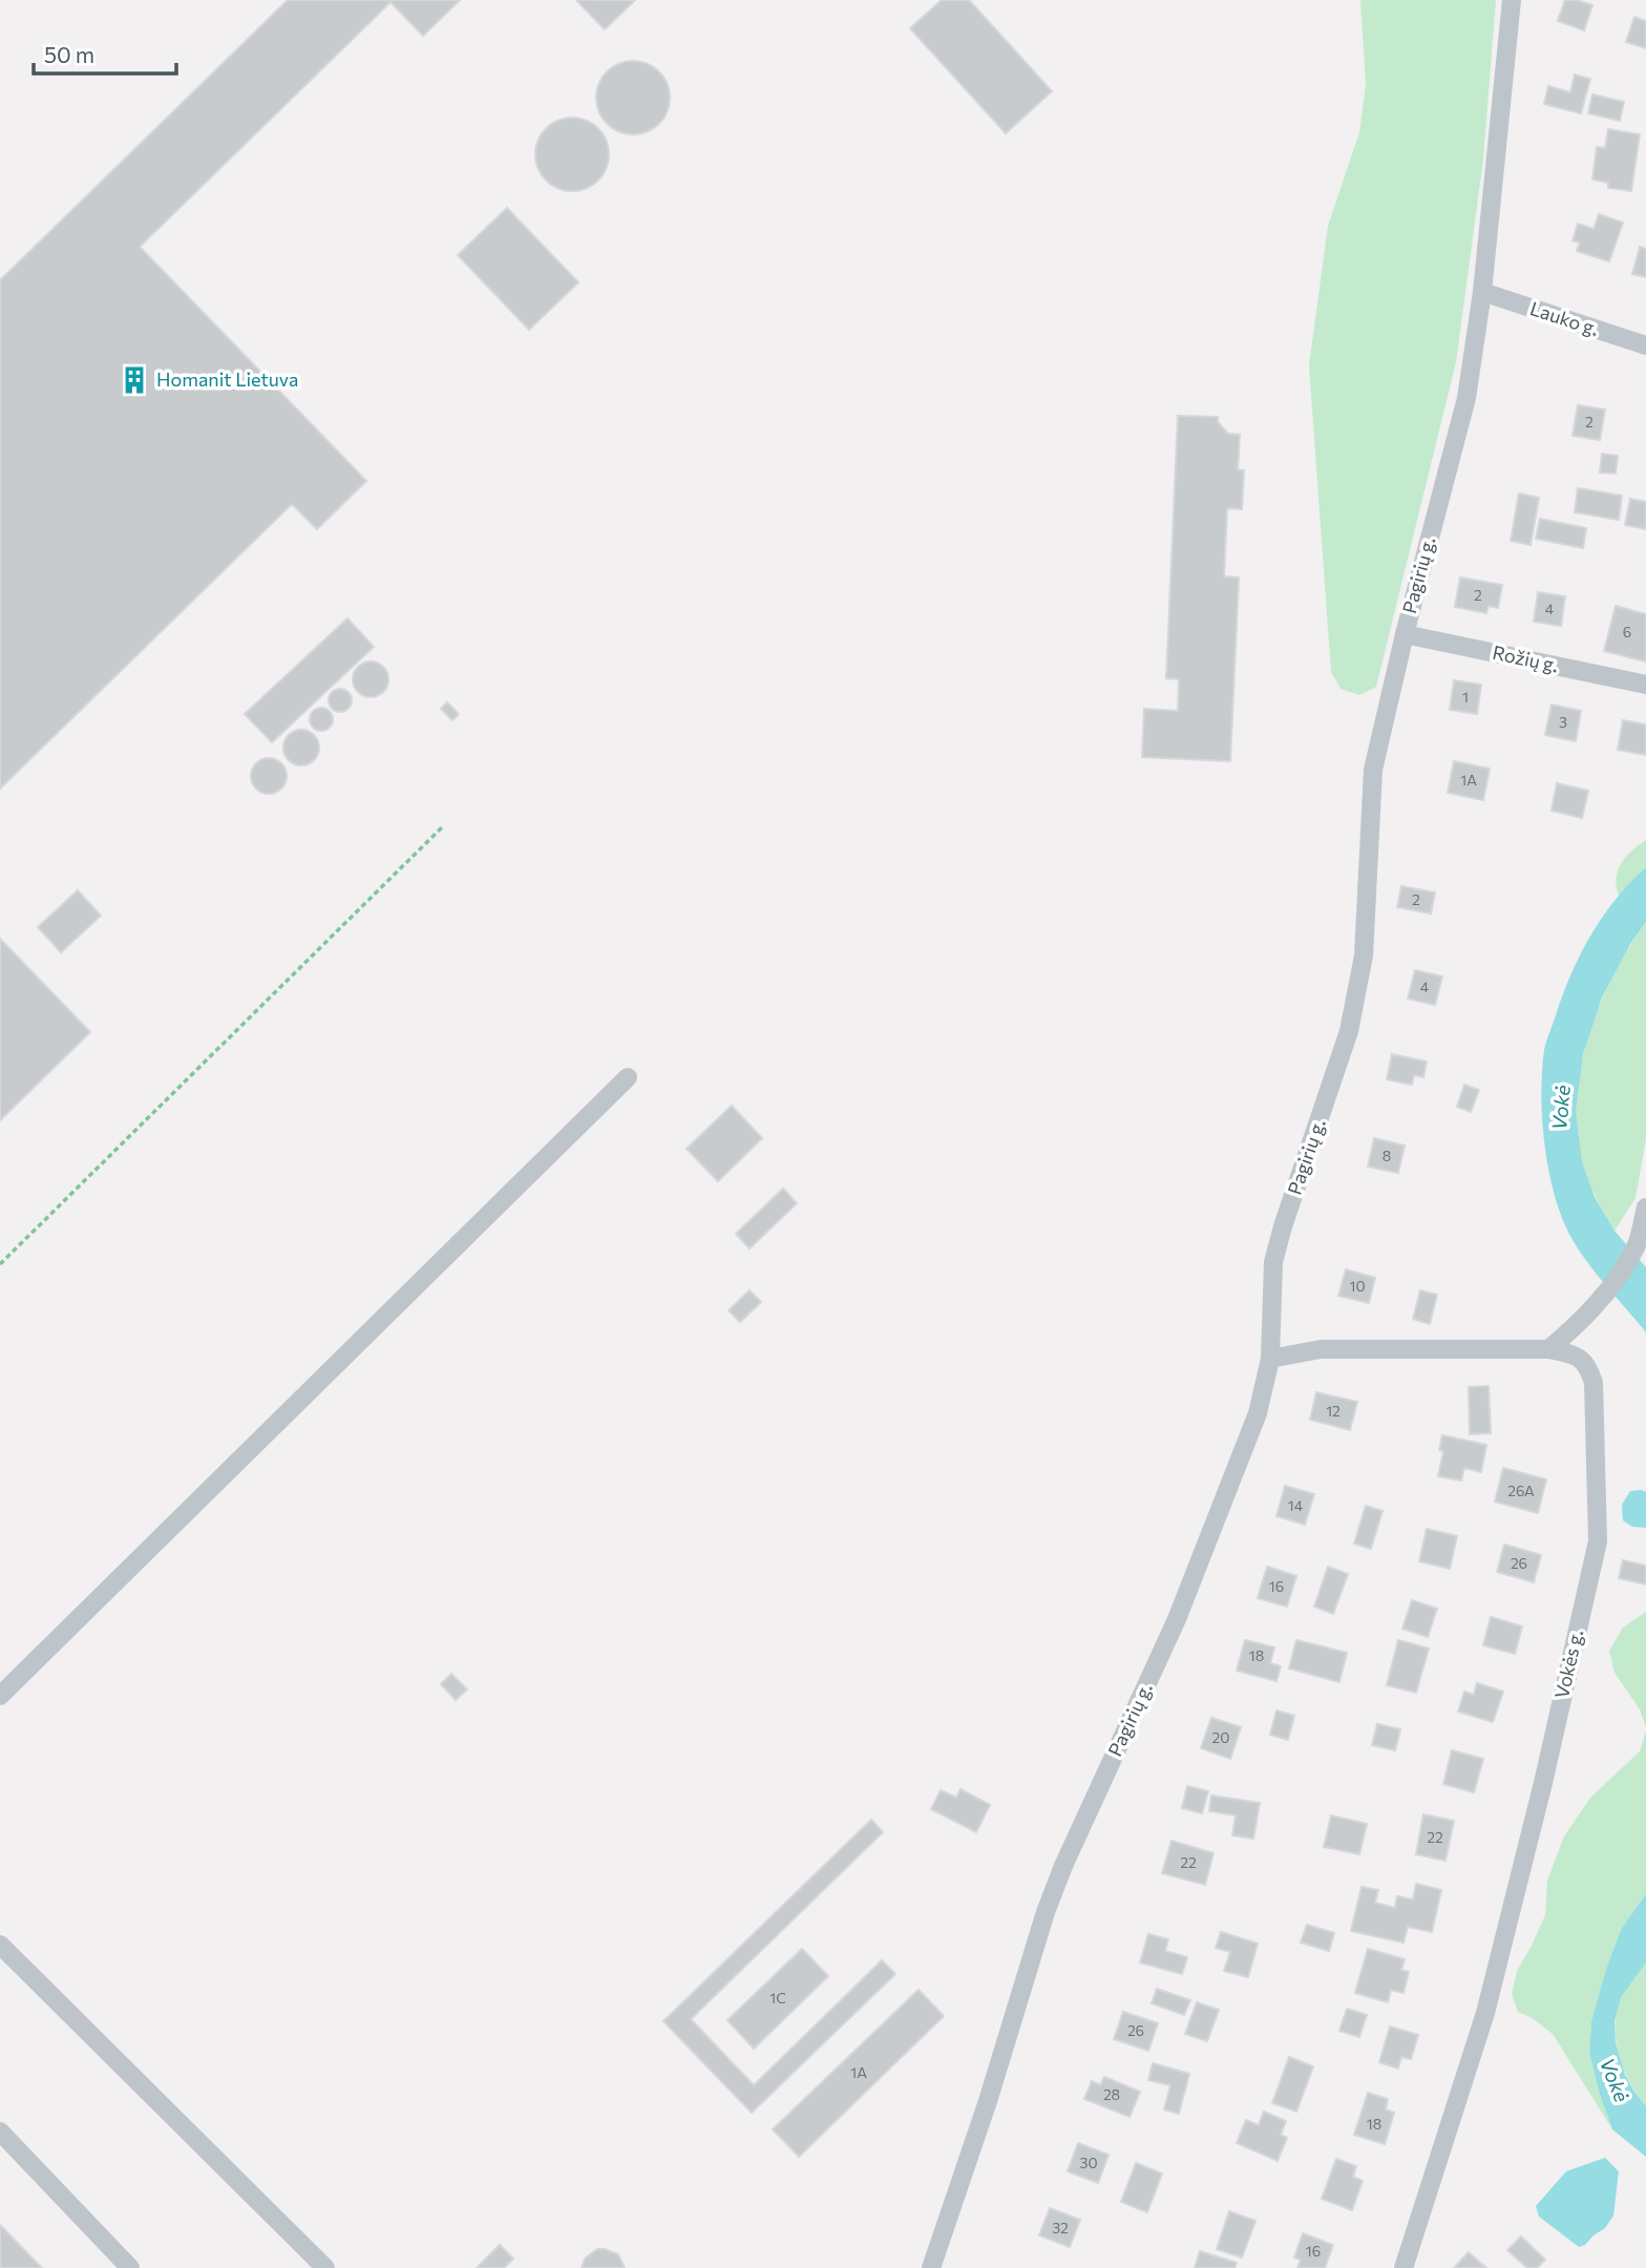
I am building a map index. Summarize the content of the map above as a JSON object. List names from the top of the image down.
{
  "streets": {
    "street": [
      "Lauko g.",
      "Pagirių g.",
      "Rožių g.",
      "Vokės g."
    ]
  },
  "crossings": [
    ["Lauko g.", "Pagirių g."],
    ["Pagirių g.", "Rožių g."],
    ["Pagirių g.", "Vokės g."]
  ],
  "water": ["Vokė"],
  "places": {
    "building": ["Homanit Lietuva"]
  },
  "house_numbers": [
    "2",
    "2",
    "4",
    "6",
    "1",
    "3",
    "1A",
    "2",
    "4",
    "8",
    "10",
    "12",
    "26A",
    "14",
    "26",
    "16",
    "18",
    "20",
    "22",
    "22",
    "1C",
    "26",
    "1A",
    "28",
    "18",
    "30",
    "32",
    "16"
  ],
  "scale_bar": "50 m"
}
